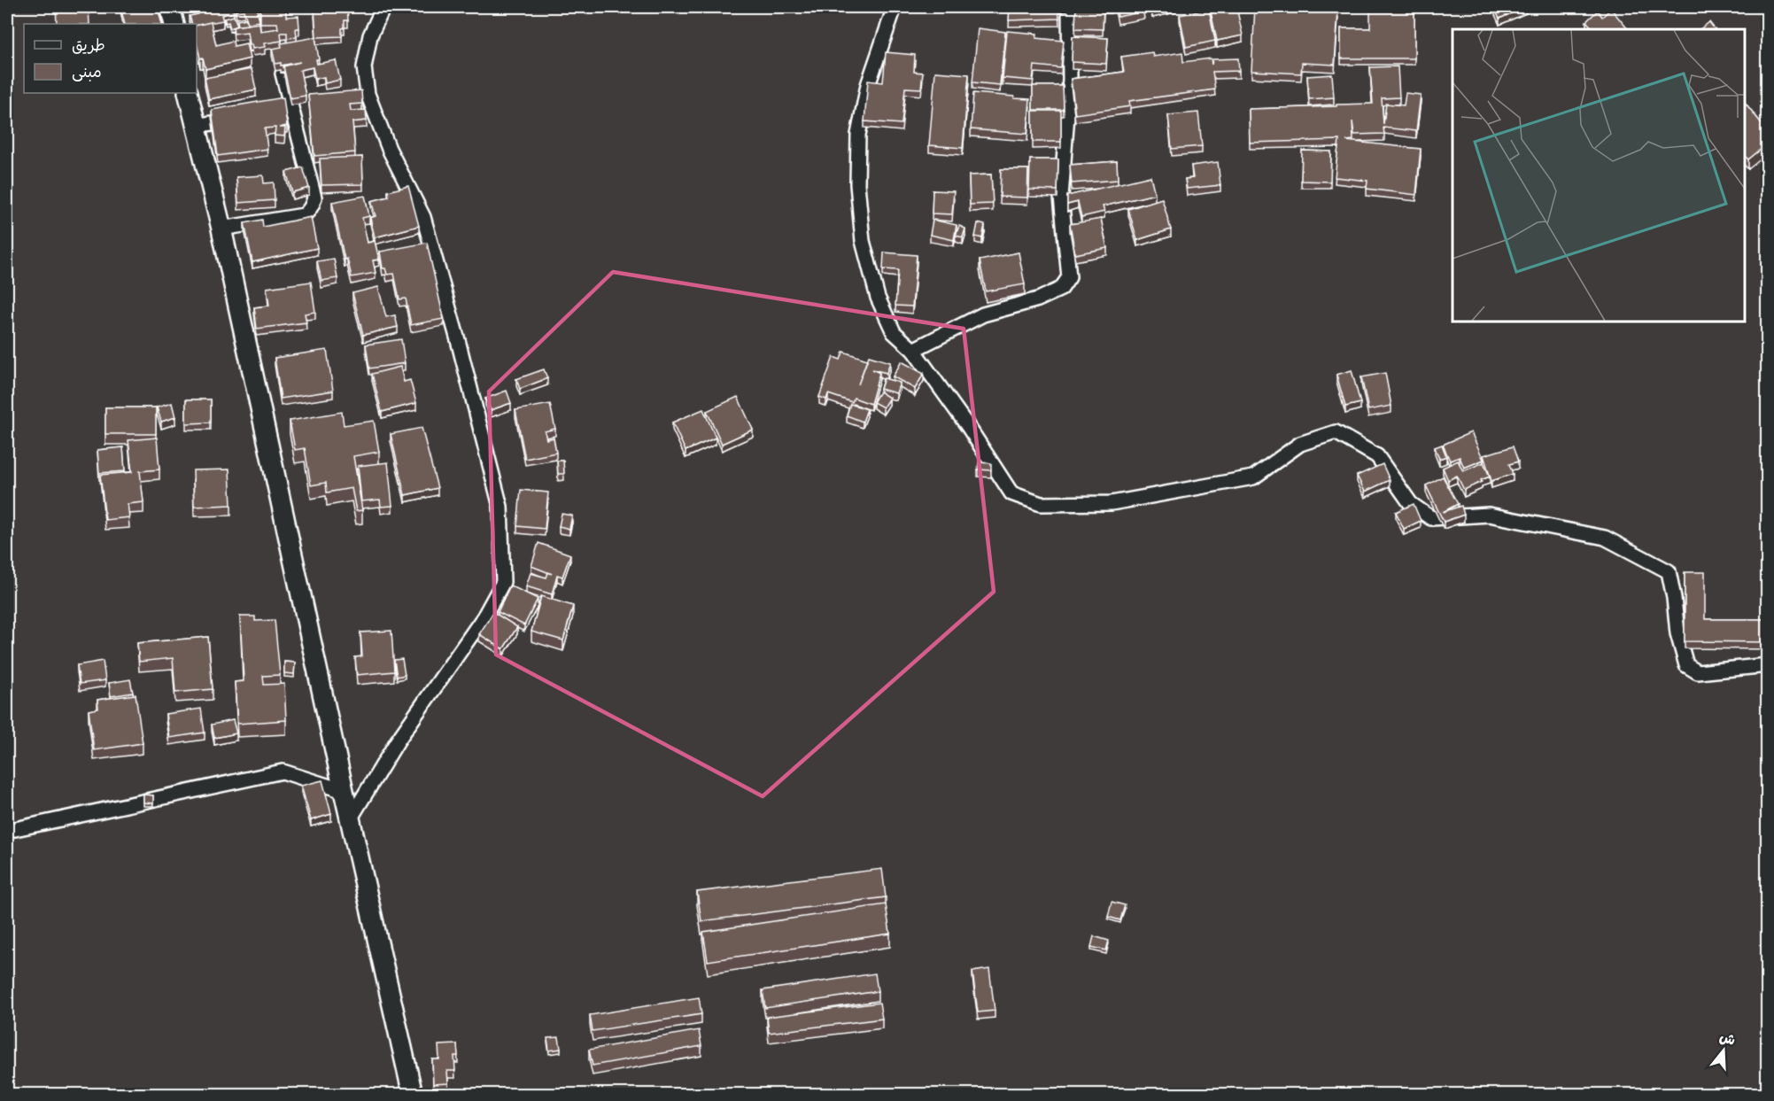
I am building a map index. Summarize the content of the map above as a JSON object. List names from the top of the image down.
{
  "legend": ["طريق", "مبنى"],
  "north": "top"
}
